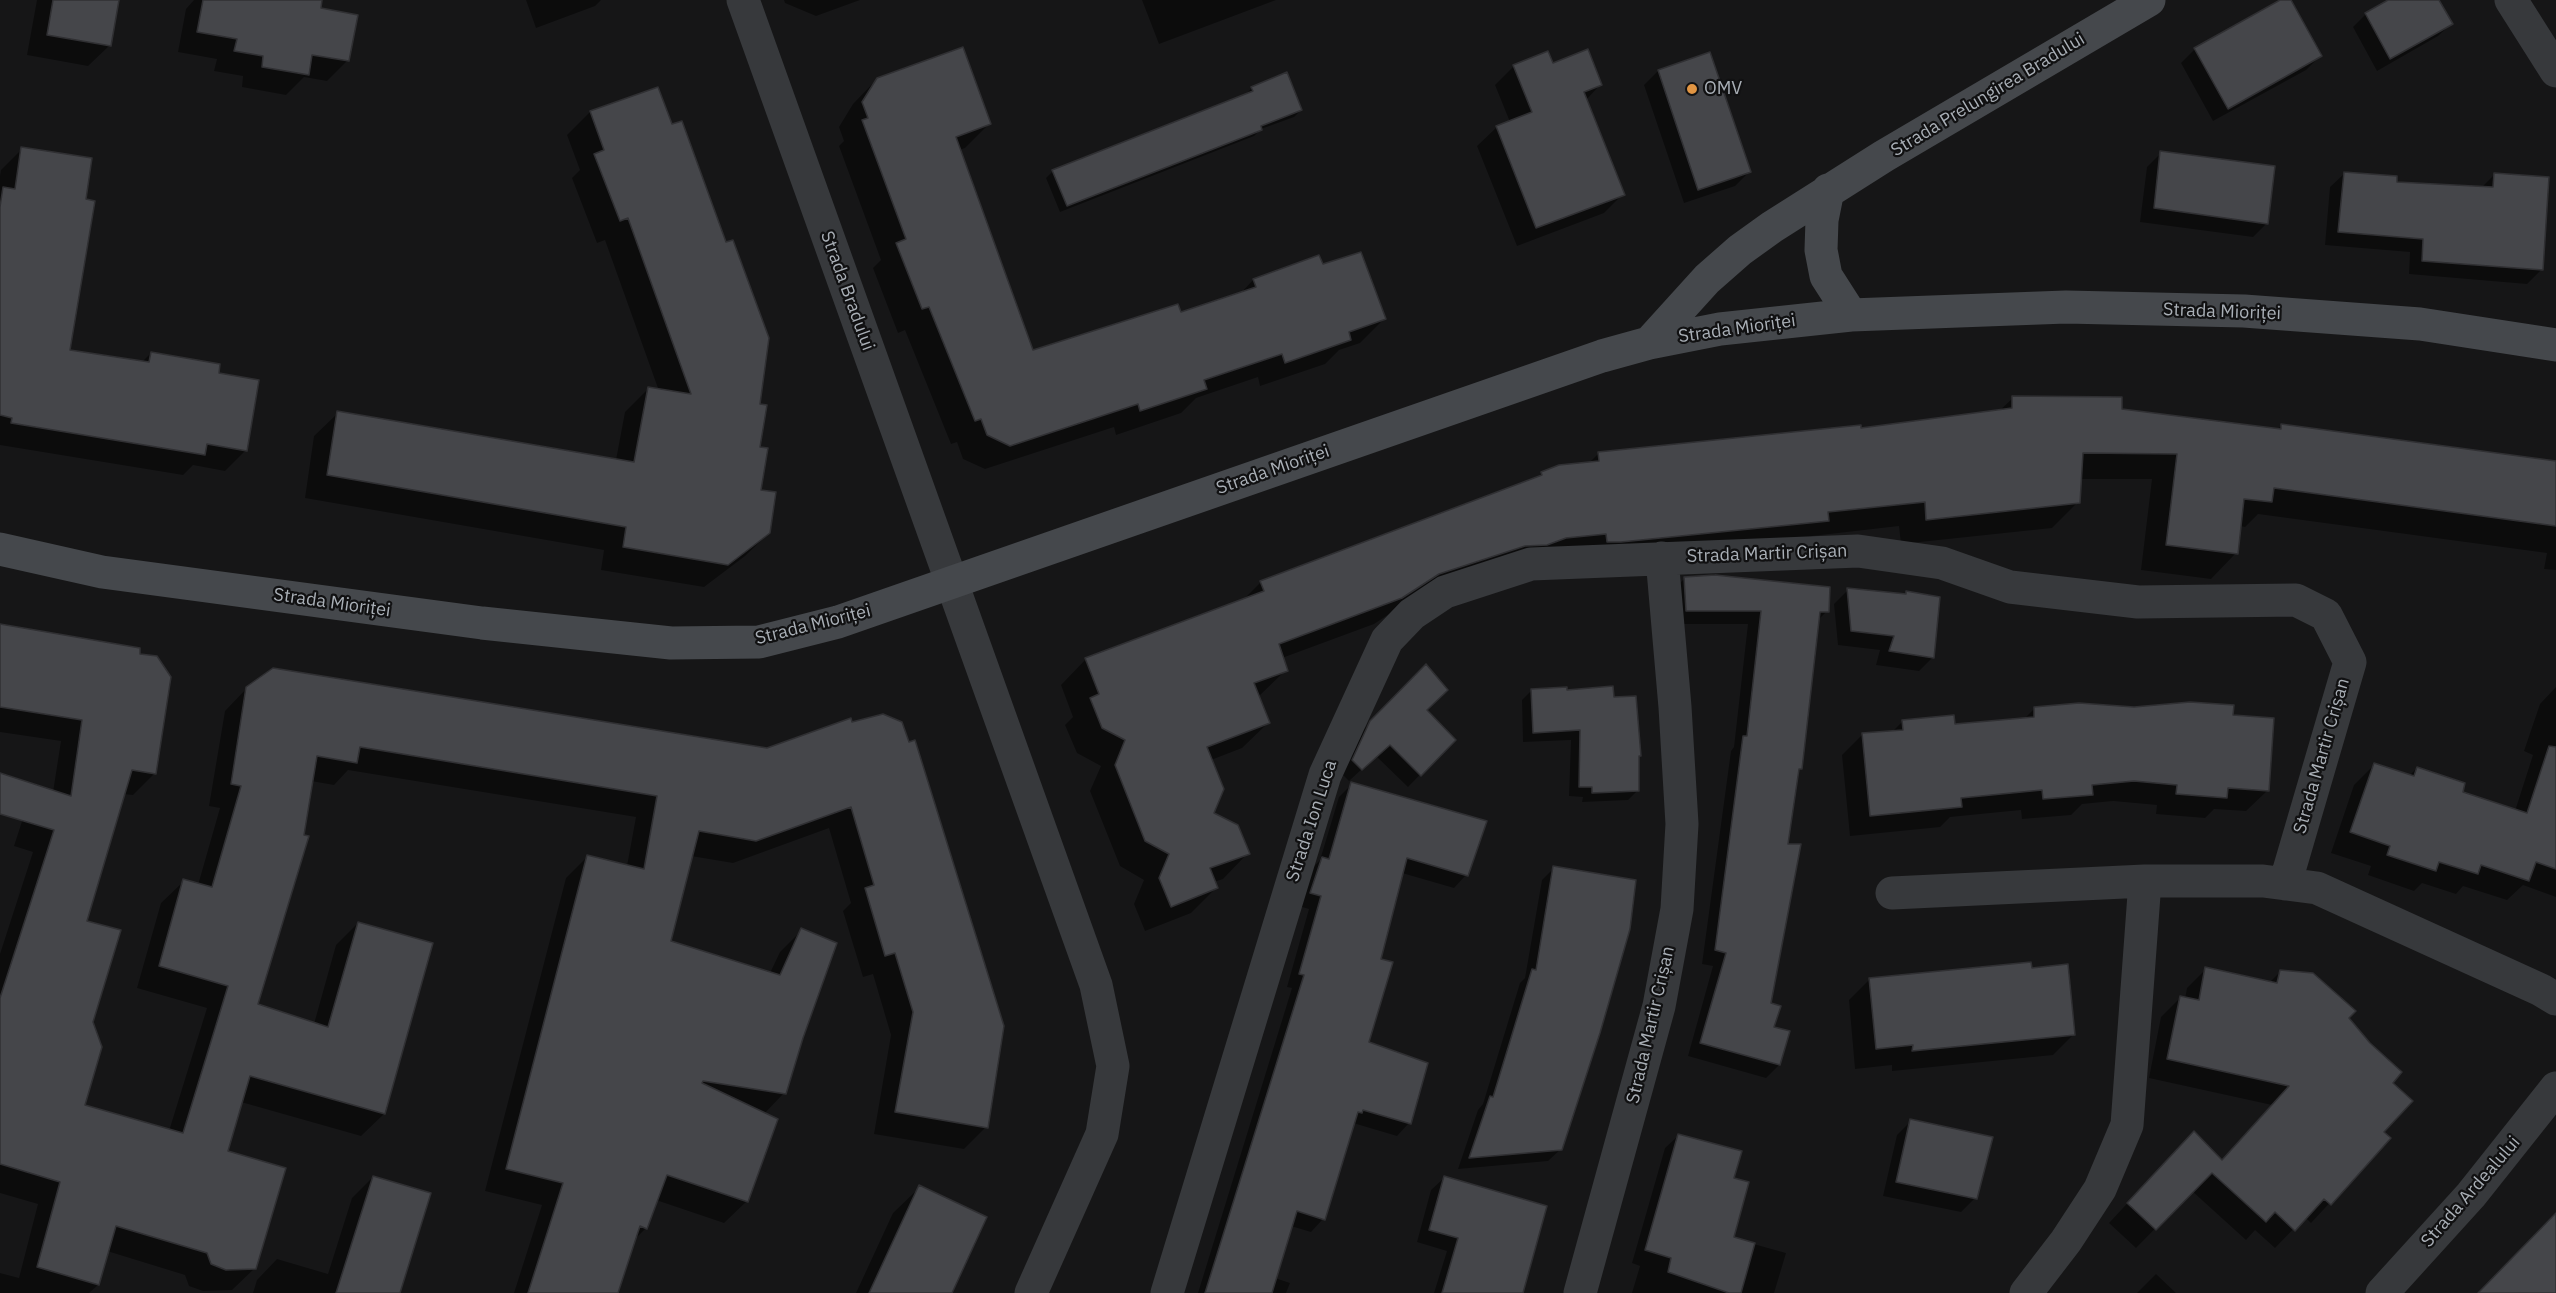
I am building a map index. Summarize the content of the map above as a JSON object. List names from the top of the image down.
{
  "streets": {
    "main road": ["Strada Prelungirea Bradului", "Strada Mioriței"],
    "street": [
      "Strada Bradului",
      "Strada Martir Crișan",
      "Strada Ion Luca",
      "Strada Ardealului"
    ]
  },
  "crossings": [
    ["Strada Prelungirea Bradului", "Strada Mioriței"],
    ["Strada Bradului", "Strada Mioriței"],
    ["Strada Martir Crișan", "Strada Ion Luca"]
  ],
  "places": ["OMV"]
}
